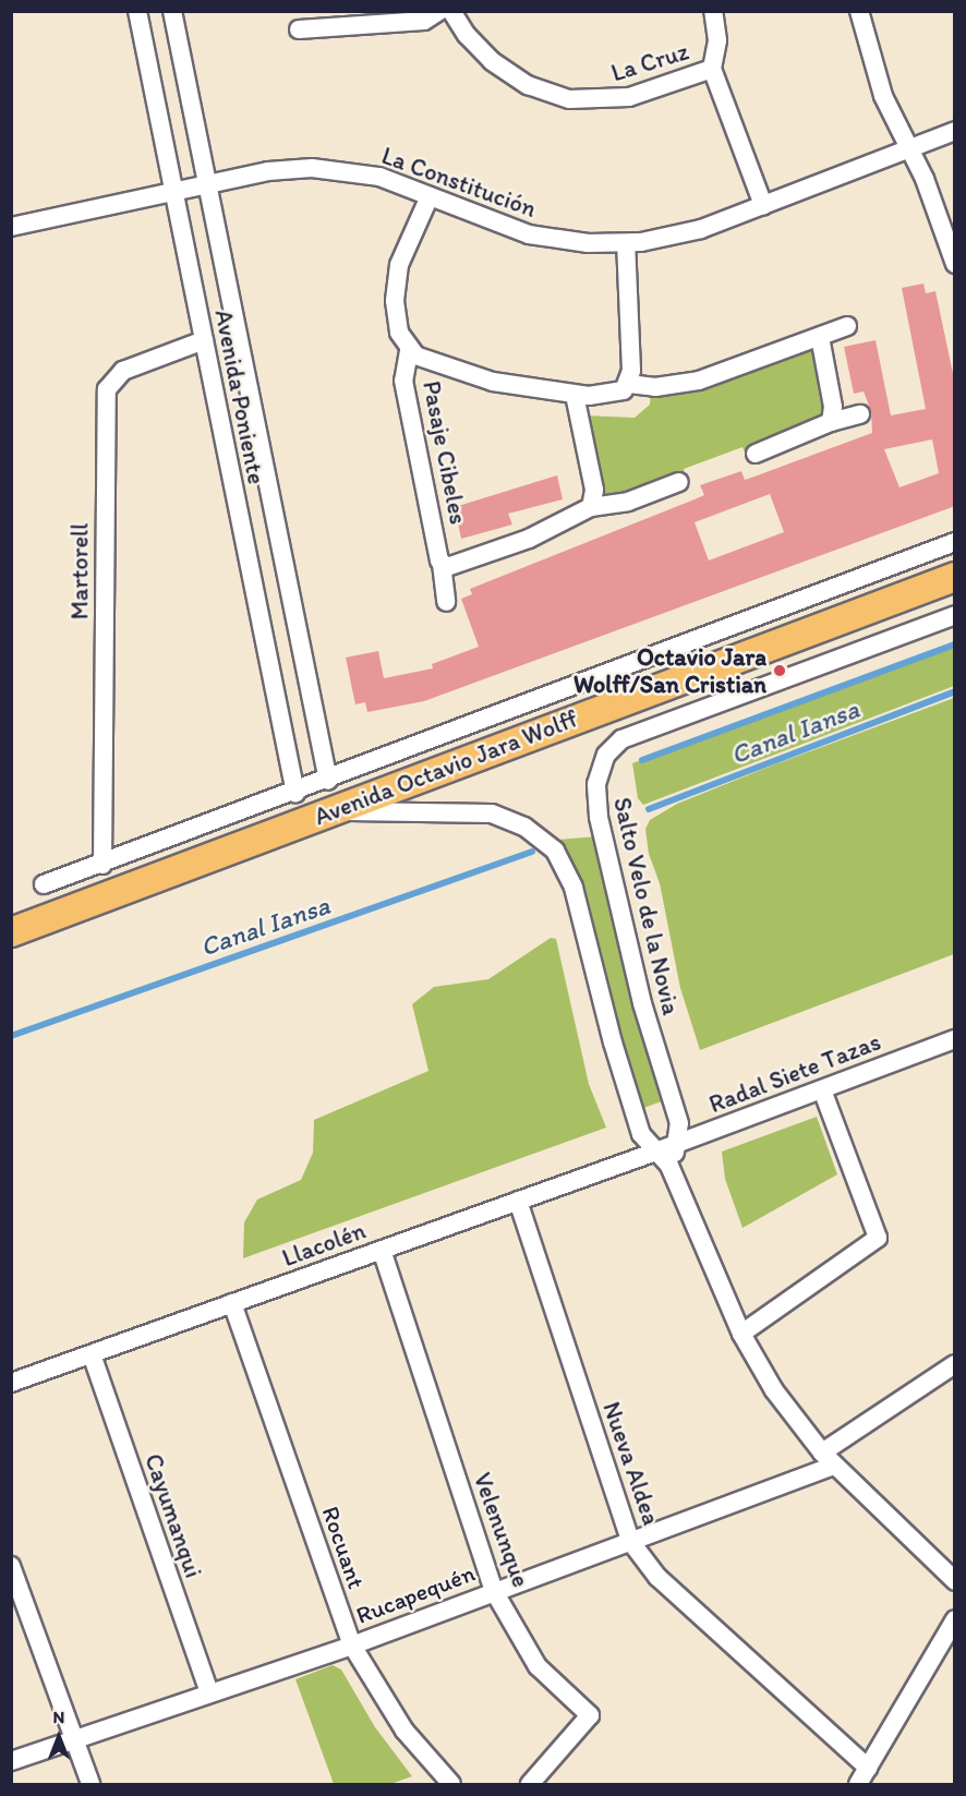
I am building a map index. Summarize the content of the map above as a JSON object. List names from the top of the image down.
{
  "streets": {
    "main road": ["Avenida Octavio Jara Wolff"],
    "street": [
      "La Cruz",
      "La Constitución",
      "Avenida Poniente",
      "Pasaje Cibeles",
      "Martorell",
      "Salto Velo de la Novia",
      "Radal Siete Tazas",
      "Llacolén",
      "Nueva Aldea",
      "Cayumanqui",
      "Velenunque",
      "Rocuant",
      "Rucapequén"
    ]
  },
  "crossings": [
    ["La Cruz", "La Constitución"],
    ["La Constitución", "Avenida Poniente"],
    ["La Constitución", "Pasaje Cibeles"],
    ["Avenida Poniente", "Martorell"],
    ["Avenida Poniente", "Avenida Octavio Jara Wolff"],
    ["Martorell", "Avenida Octavio Jara Wolff"],
    ["Salto Velo de la Novia", "Radal Siete Tazas"],
    ["Radal Siete Tazas", "Llacolén"],
    ["Llacolén", "Nueva Aldea"],
    ["Llacolén", "Cayumanqui"],
    ["Llacolén", "Velenunque"],
    ["Llacolén", "Rocuant"],
    ["Nueva Aldea", "Rucapequén"],
    ["Cayumanqui", "Rucapequén"],
    ["Velenunque", "Rucapequén"],
    ["Rocuant", "Rucapequén"]
  ],
  "water": ["Canal Iansa"],
  "places": ["Octavio Jara Wolff/San Cristian"],
  "north": "top"
}
